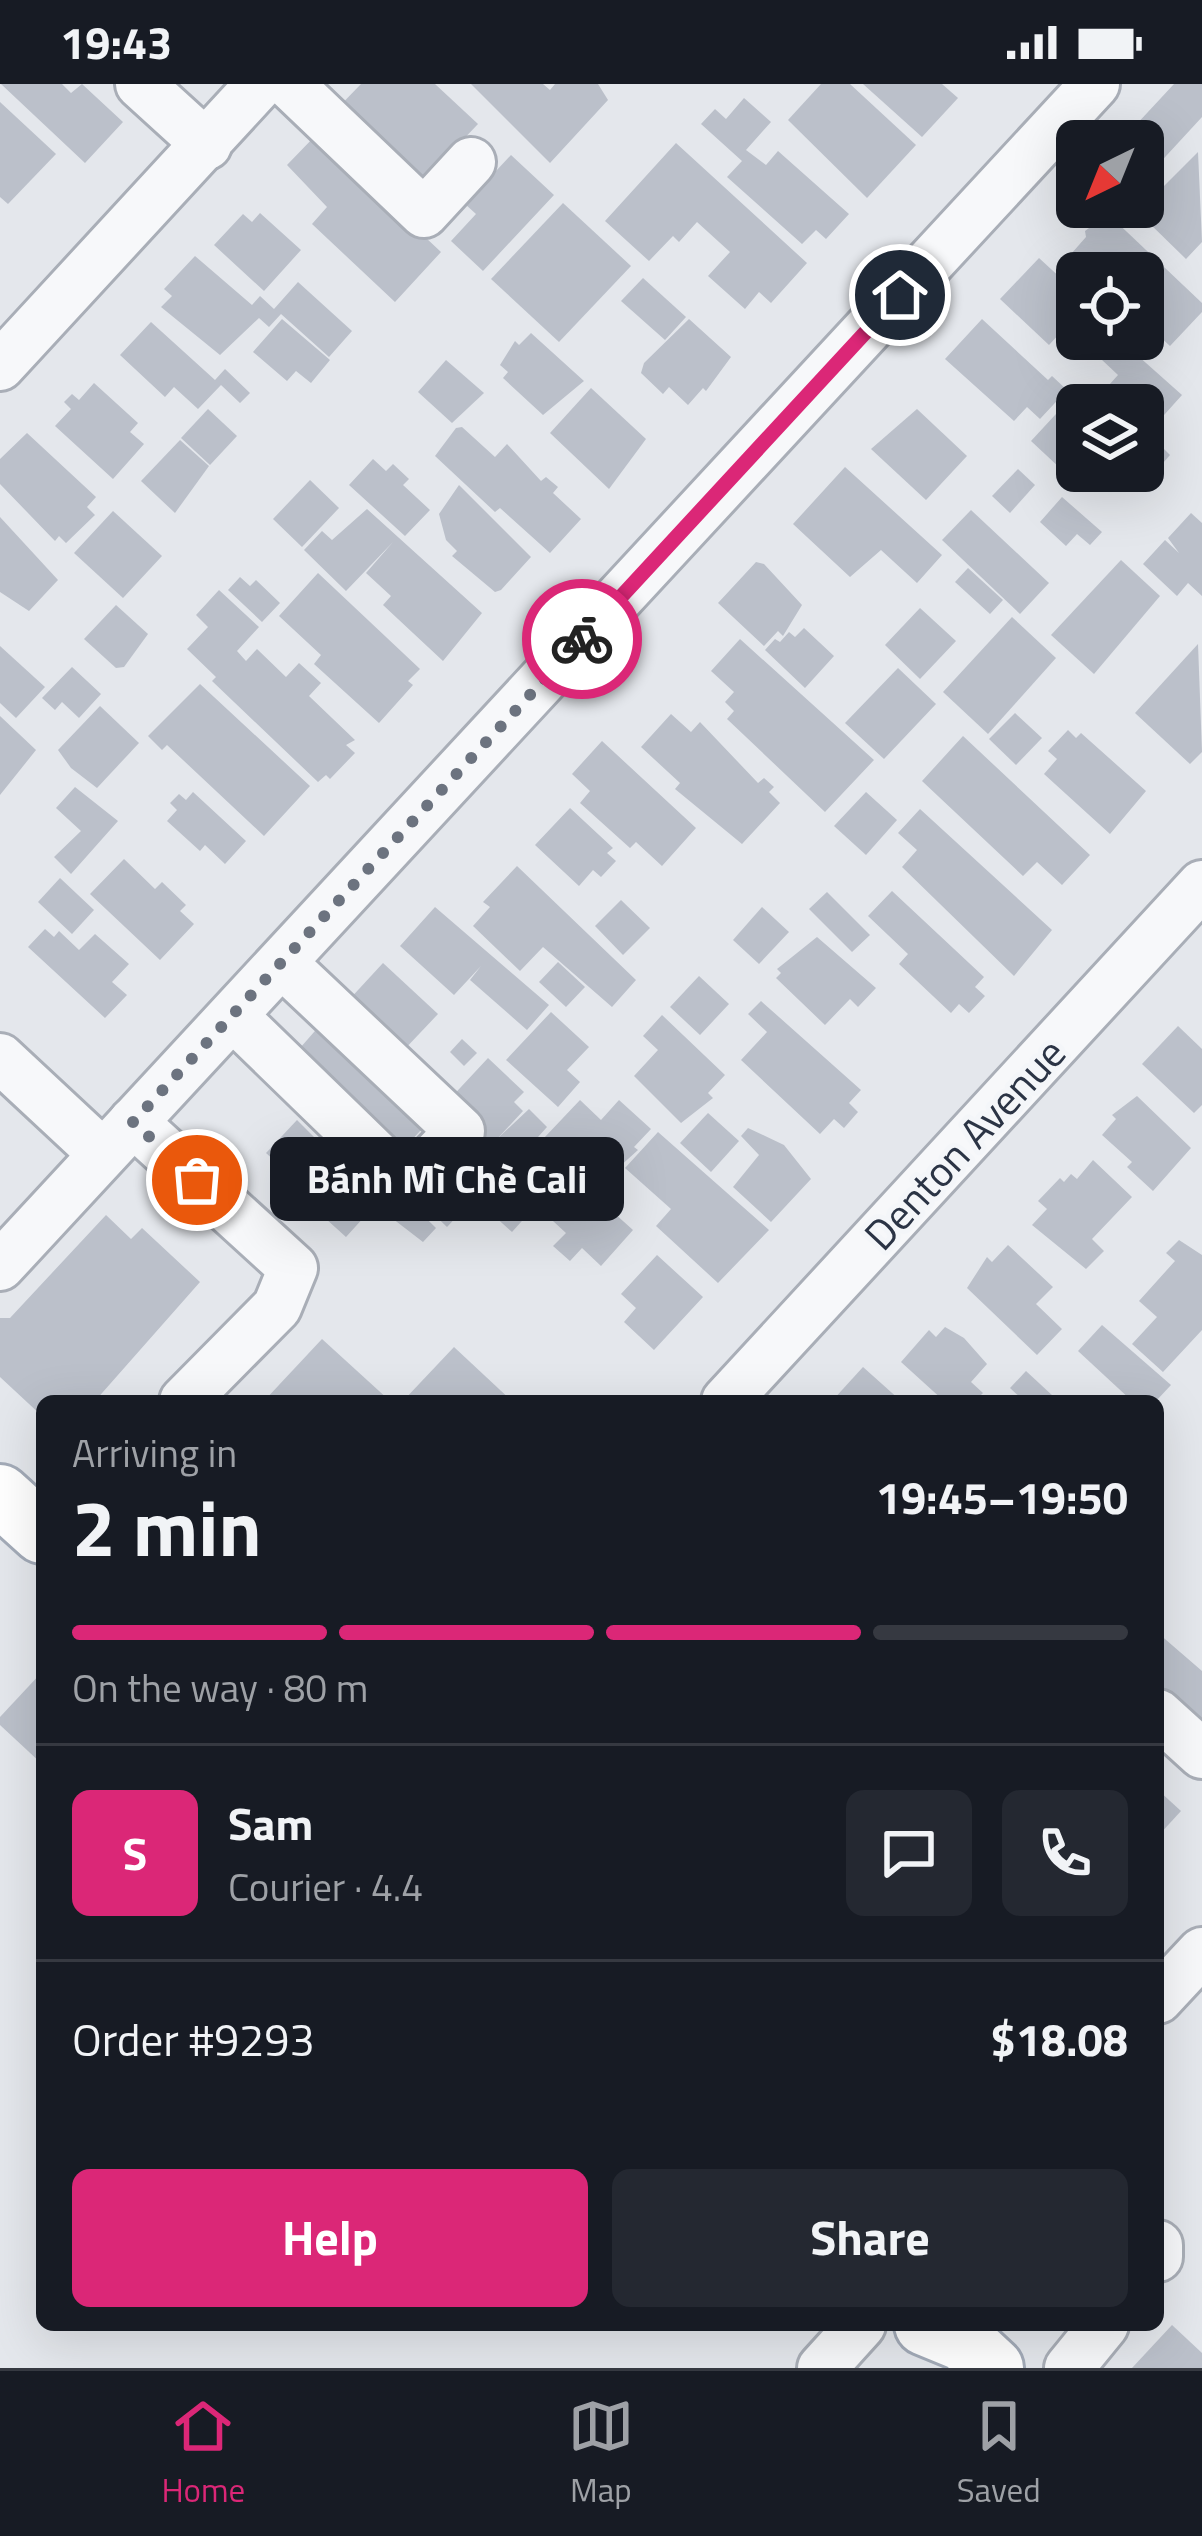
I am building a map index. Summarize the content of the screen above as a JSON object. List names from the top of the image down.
{
  "streets": {
    "street": ["Denton Avenue"]
  },
  "places": ["Bánh Mì Chè Cali"],
  "north": "bottom left",
  "page": {
    "status": "19:43",
    "bubble": "Bánh Mì Chè Cali",
    "heading": ["2 min", "Arriving in", "19:45–19:50"],
    "panel": [
      "Sam",
      "Courier · 4.4",
      "Order #9293",
      "$18.08"
    ],
    "bar": "On the way · 80 m",
    "round": "S",
    "buttons": ["Help", "Share"],
    "tabs": ["Home", "Map", "Saved"]
  }
}
